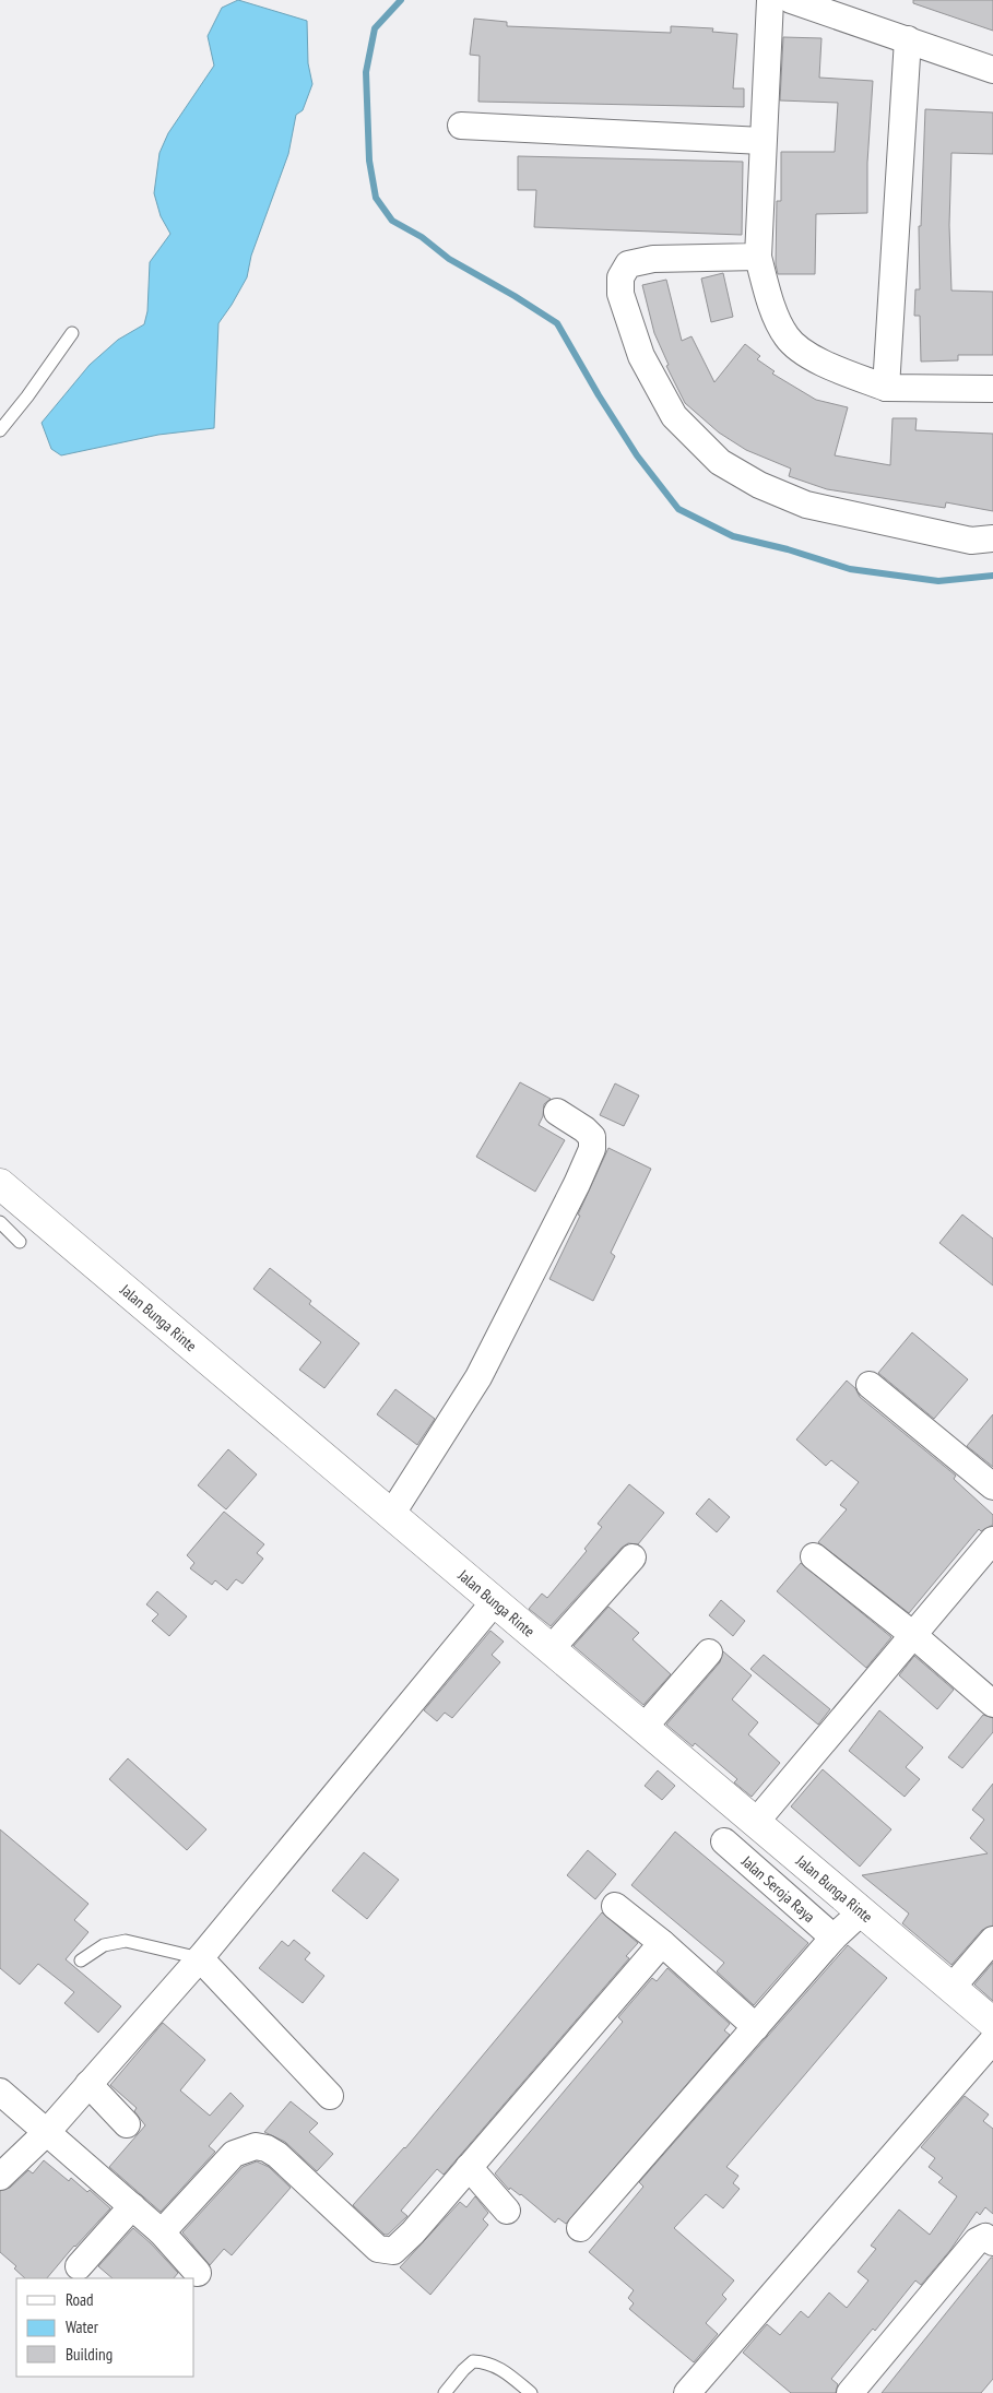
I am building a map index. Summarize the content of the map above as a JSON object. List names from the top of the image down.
{
  "streets": {
    "street": ["Jalan Bunga Rinte", "Jalan Seroja Raya"]
  },
  "legend": ["Road", "Water", "Building"]
}
